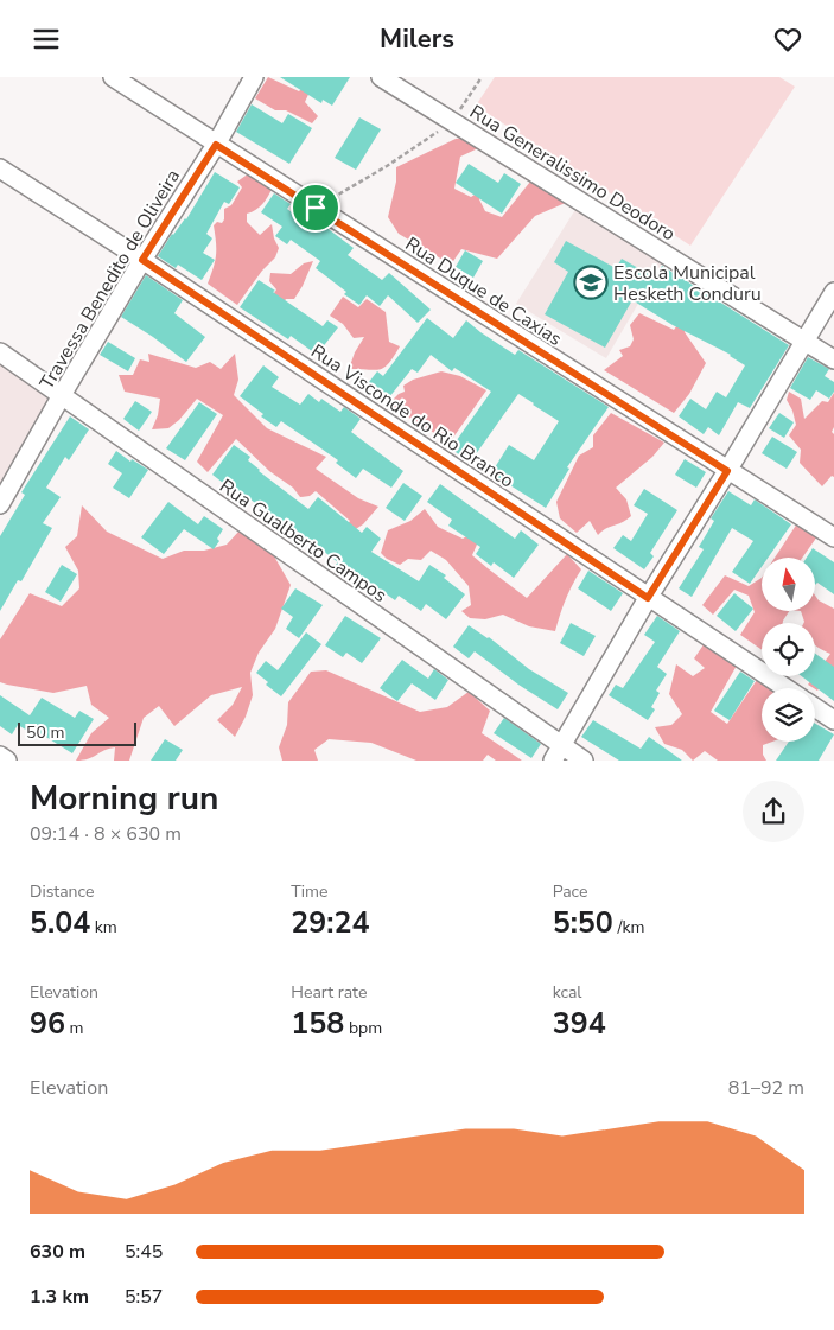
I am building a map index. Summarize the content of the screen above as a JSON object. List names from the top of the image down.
{
  "streets": {
    "street": [
      "Rua Generalissimo Deodoro",
      "Travessa Benedito de Oliveira",
      "Rua Duque de Caxias",
      "Rua Visconde do Rio Branco",
      "Rua Gualberto Campos"
    ]
  },
  "crossings": [
    ["Travessa Benedito de Oliveira", "Rua Duque de Caxias"],
    ["Travessa Benedito de Oliveira", "Rua Visconde do Rio Branco"],
    ["Travessa Benedito de Oliveira", "Rua Gualberto Campos"]
  ],
  "places": {
    "school or university": ["Escola Municipal Hesketh Conduru"]
  },
  "scale_bar": "50 m",
  "north": "top",
  "page": {
    "header": "Milers",
    "scale": "50 m",
    "heading": ["Morning run", "09:14 · 8 × 630 m"],
    "stats": [
      ["Distance", "5.04 km"],
      ["Time", "29:24"],
      ["Pace", "5:50 /km"],
      ["Elevation", "96 m"],
      ["Heart rate", "158 bpm"],
      ["kcal", "394"]
    ],
    "chart": ["Elevation", "81–92 m"],
    "list": [
      {
        "name": "630 m",
        "note": "5:45"
      },
      {
        "name": "1.3 km",
        "note": "5:57"
      }
    ]
  }
}
